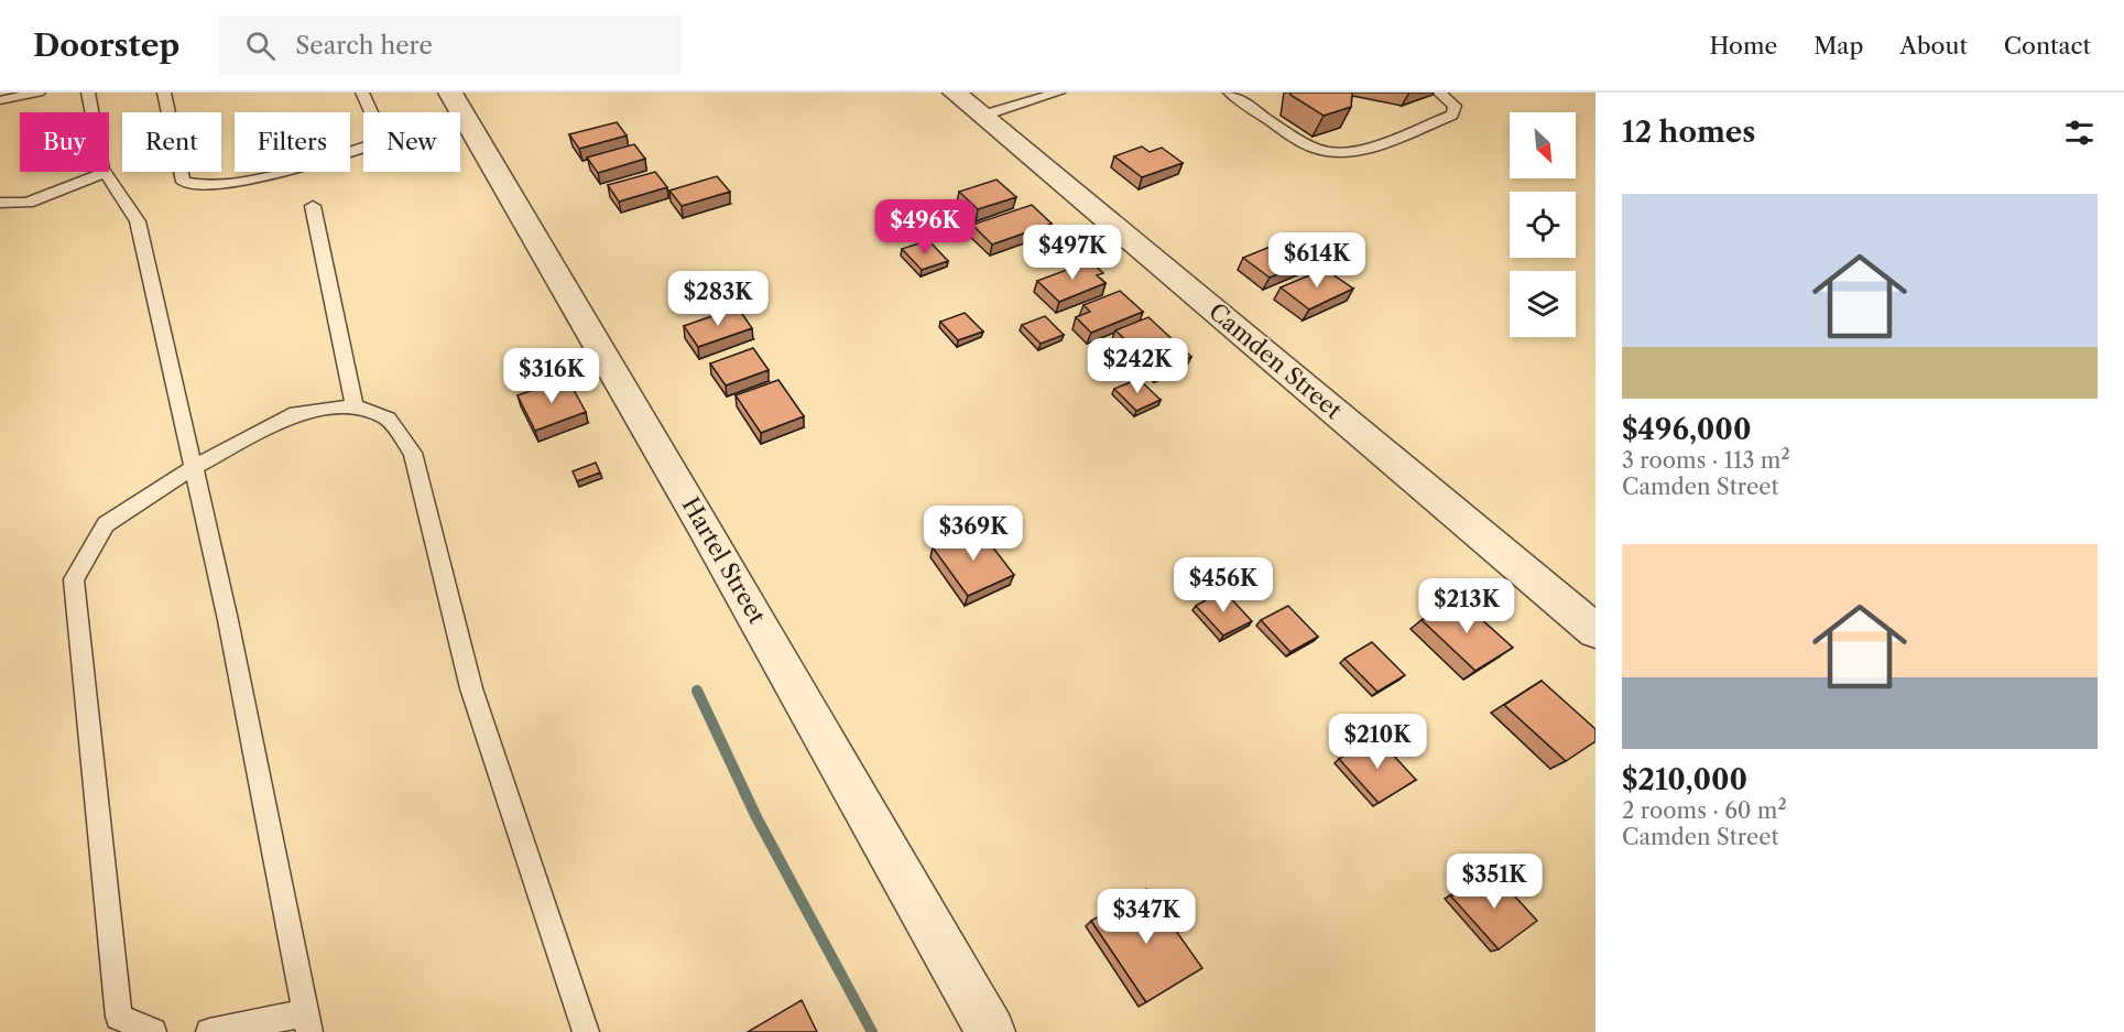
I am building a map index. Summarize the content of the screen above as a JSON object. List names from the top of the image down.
{
  "streets": {
    "street": ["Camden Street", "Hartel Street"]
  },
  "north": "bottom right",
  "page": {
    "header": "Doorstep",
    "search": "Search here",
    "nav": [
      "Home",
      "Map",
      "About",
      "Contact"
    ],
    "heading": "12 homes",
    "chip": [
      "Buy",
      "Rent",
      "Filters",
      "New"
    ],
    "list": [
      {
        "name": "$496,000",
        "note": "3 rooms · 113 m² · Camden Street"
      },
      {
        "name": "$210,000",
        "note": "2 rooms · 60 m² · Camden Street"
      }
    ],
    "price": [
      "$496K",
      "$497K",
      "$614K",
      "$283K",
      "$242K",
      "$316K",
      "$369K",
      "$456K",
      "$213K",
      "$210K",
      "$351K",
      "$347K"
    ]
  }
}
